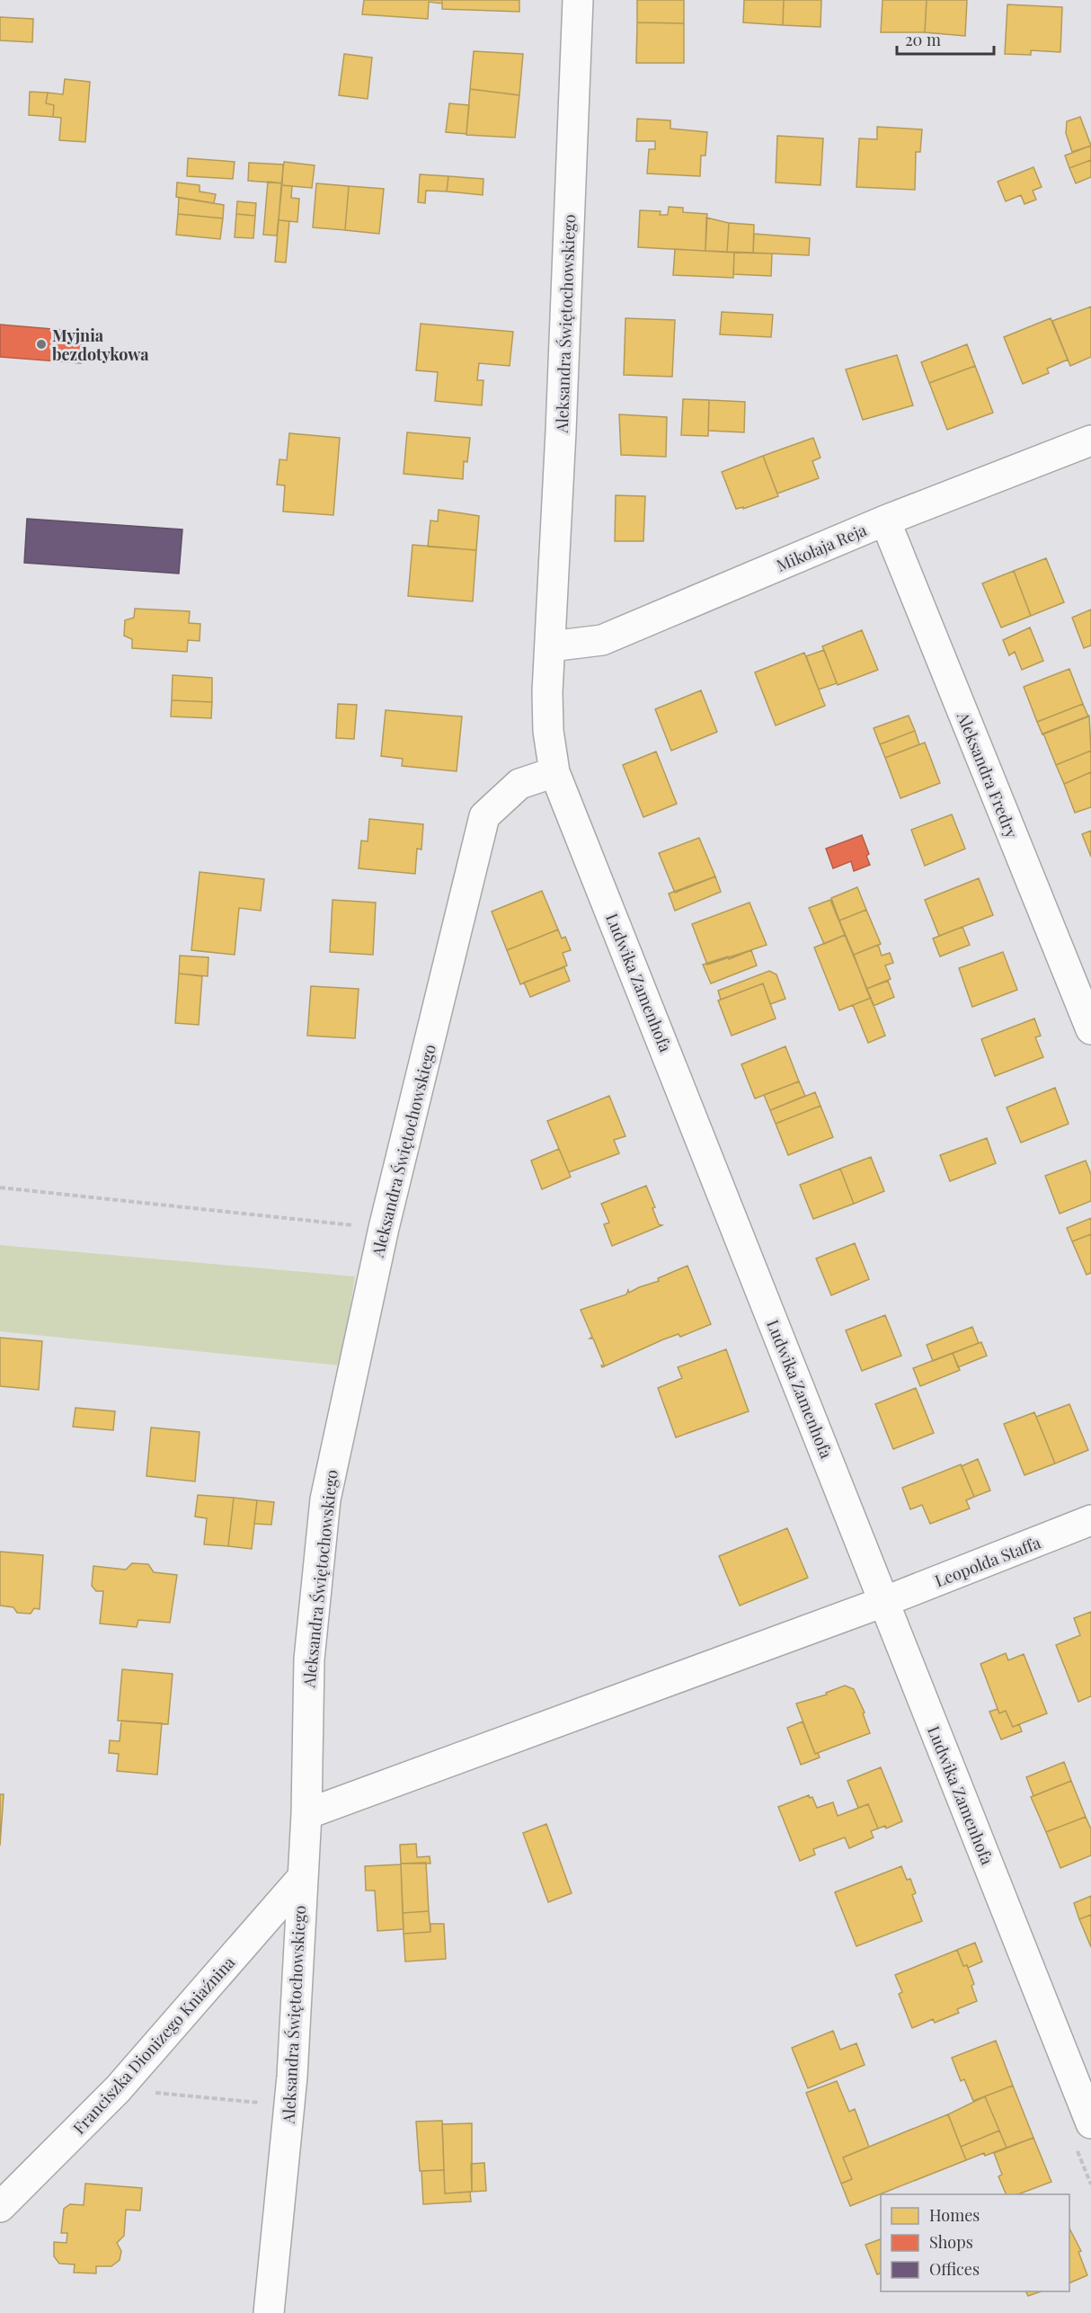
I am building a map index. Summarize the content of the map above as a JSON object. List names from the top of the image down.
{
  "streets": {
    "street": [
      "Aleksandra Świętochowskiego",
      "Mikołaja Reja",
      "Aleksandra Fredry",
      "Ludwika Zamenhofa",
      "Leopolda Staffa",
      "Franciszka Dionizego Kniaźnina"
    ]
  },
  "crossings": [
    ["Aleksandra Świętochowskiego", "Mikołaja Reja"],
    ["Aleksandra Świętochowskiego", "Ludwika Zamenhofa"],
    ["Aleksandra Świętochowskiego", "Leopolda Staffa"],
    ["Aleksandra Świętochowskiego", "Franciszka Dionizego Kniaźnina"],
    ["Mikołaja Reja", "Aleksandra Fredry"],
    ["Mikołaja Reja", "Ludwika Zamenhofa"],
    ["Ludwika Zamenhofa", "Leopolda Staffa"]
  ],
  "places": ["Myjnia bezdotykowa"],
  "legend": ["Homes", "Shops", "Offices"],
  "scale_bar": "20 m"
}
